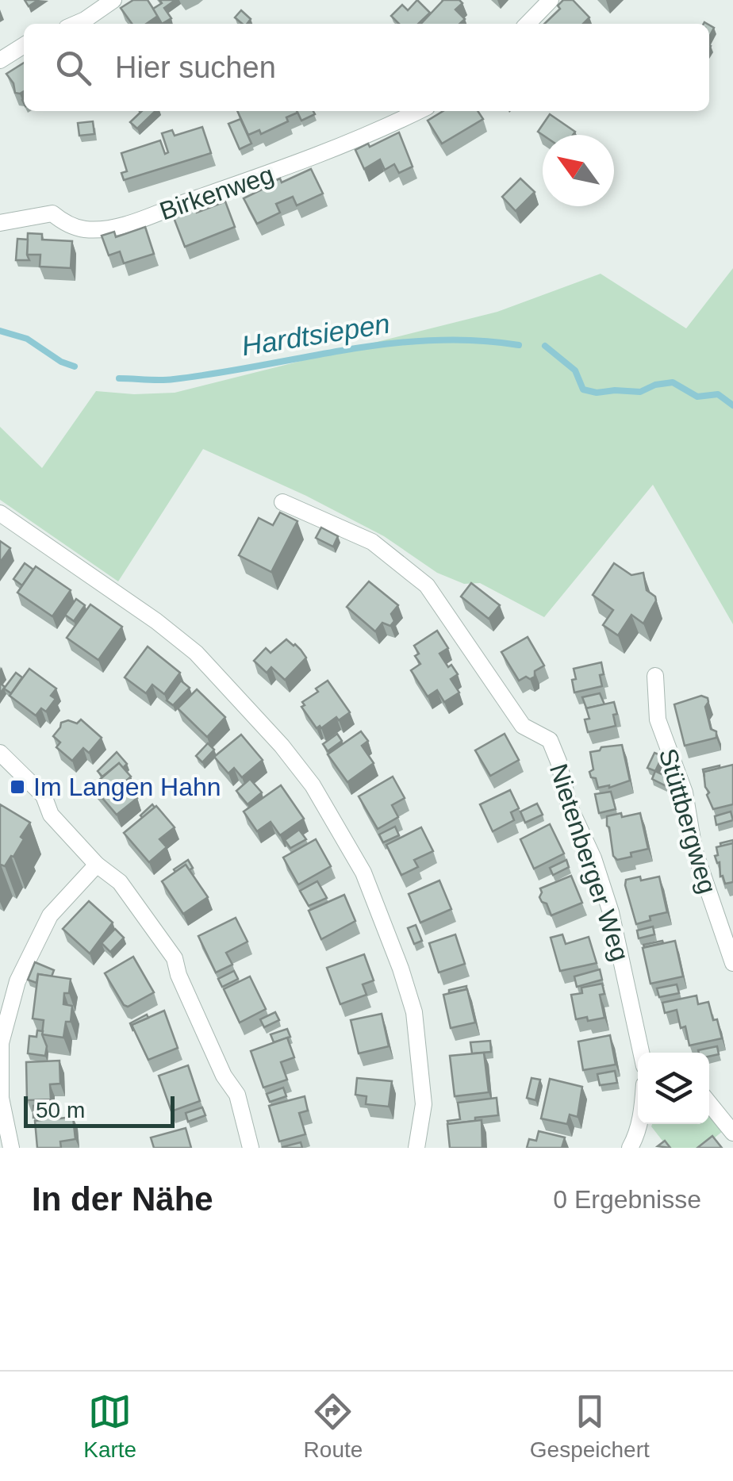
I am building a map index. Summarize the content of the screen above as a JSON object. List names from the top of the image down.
{
  "streets": {
    "street": ["Birkenweg", "Stüttbergweg", "Nietenberger Weg"]
  },
  "water": ["Hardtsiepen"],
  "places": {
    "transit": ["Im Langen Hahn"]
  },
  "scale_bar": "50 m",
  "north": "top left",
  "page": {
    "search": "Hier suchen",
    "scale": "50 m",
    "heading": ["In der Nähe", "0 Ergebnisse"],
    "nav": ["Karte", "Route", "Gespeichert"]
  }
}
